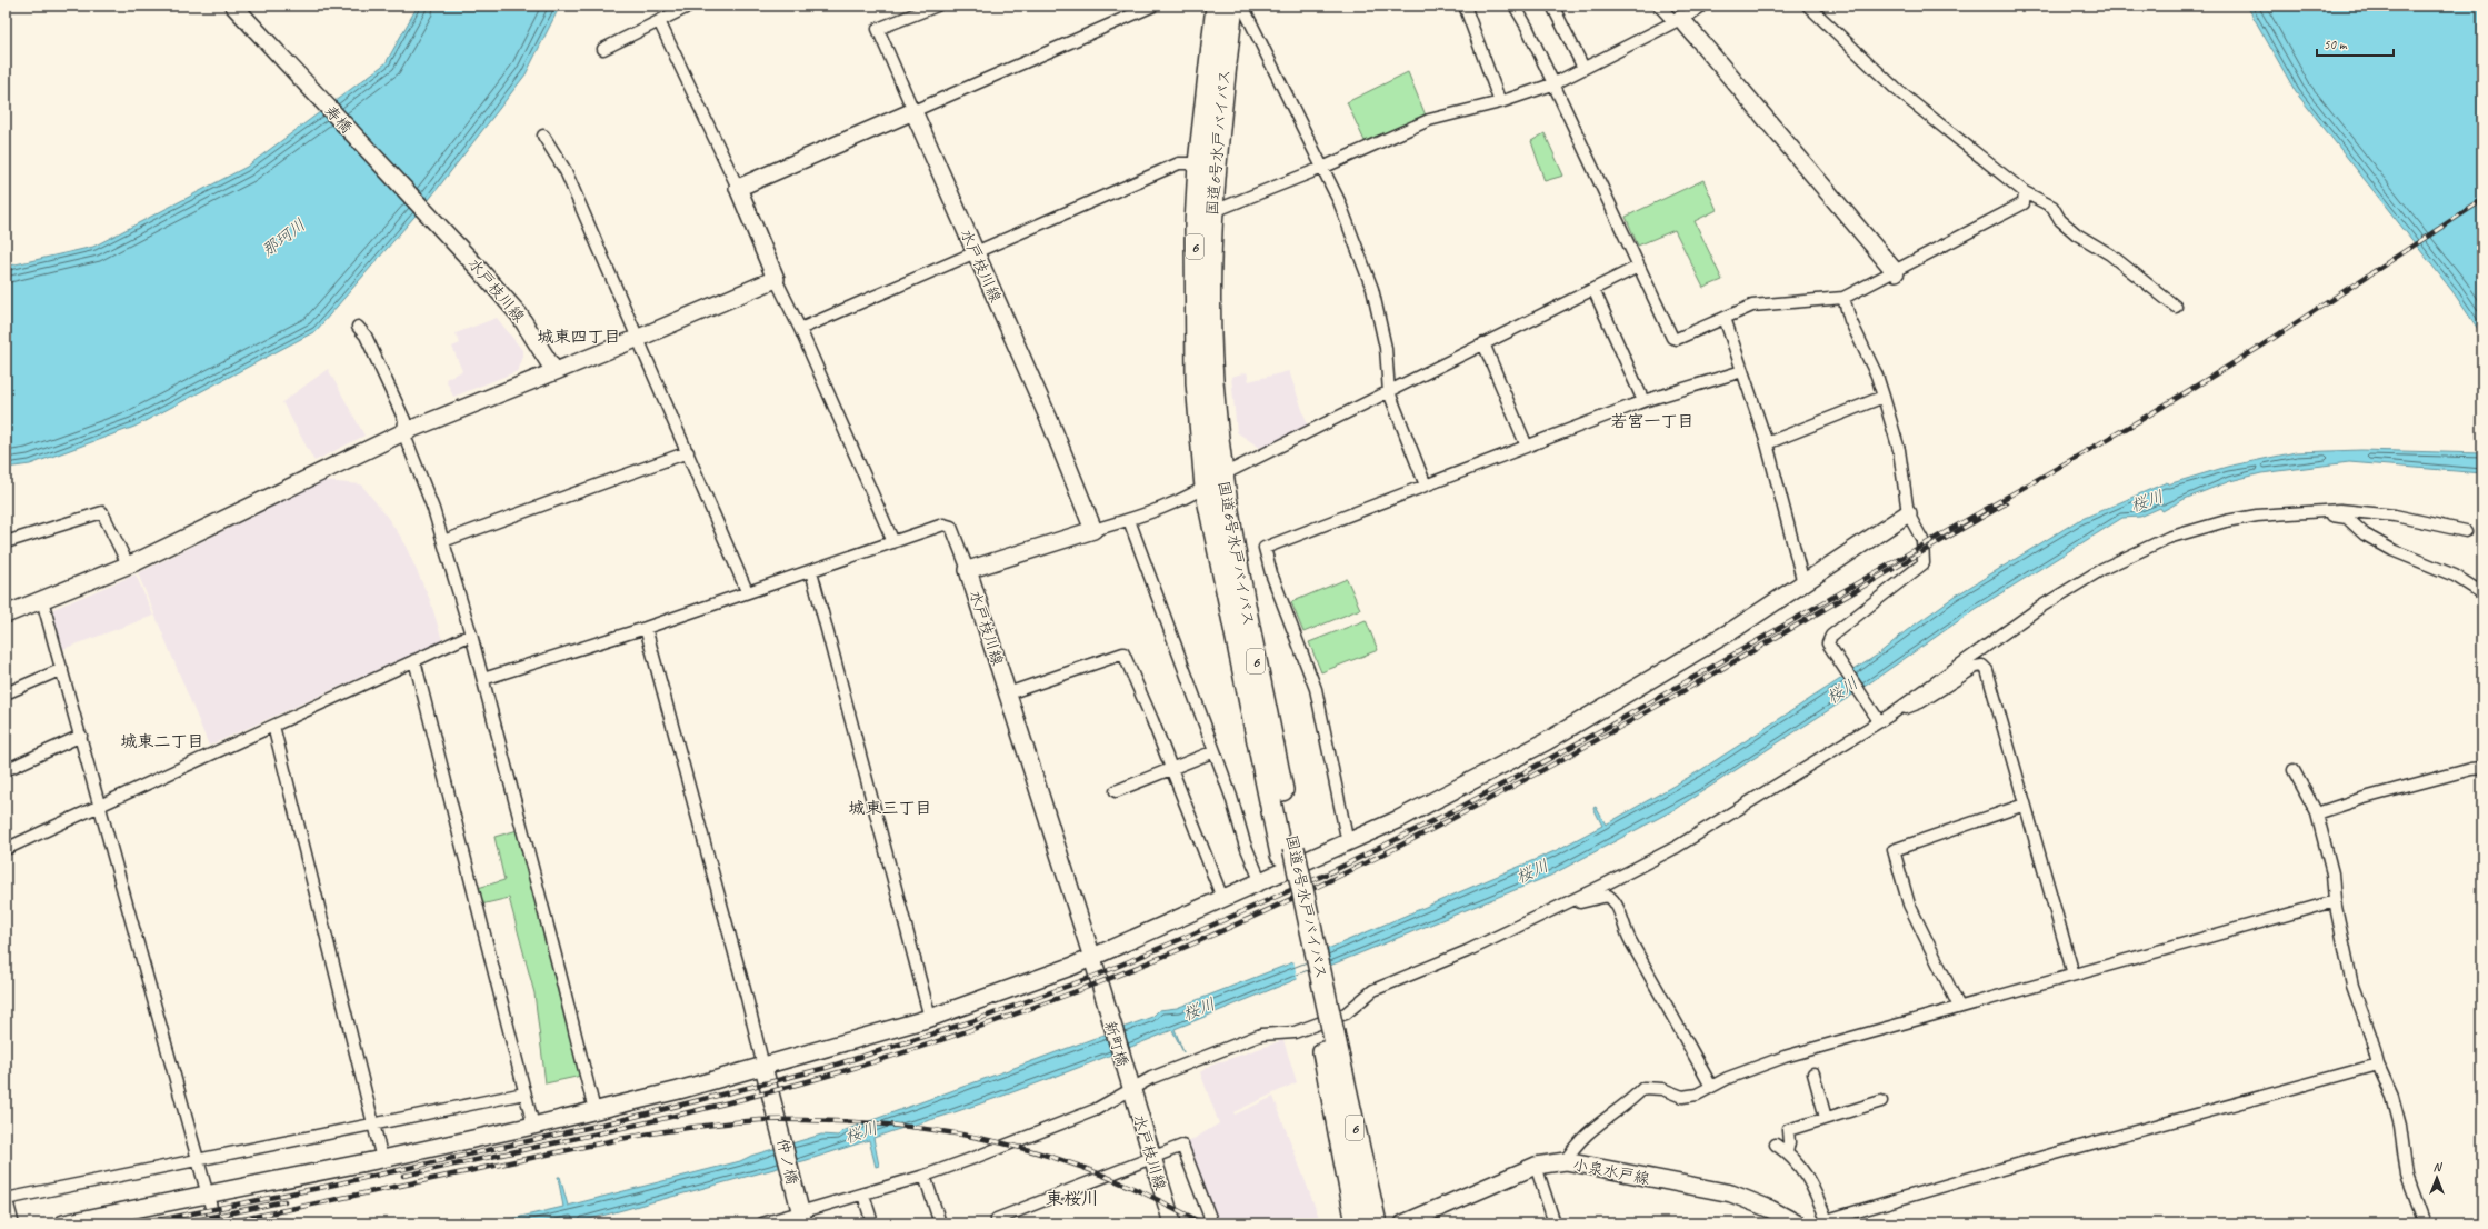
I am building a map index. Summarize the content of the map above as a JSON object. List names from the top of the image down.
{
  "streets": {
    "highway": ["国道6号水戸バイパス", "6"],
    "street": [
      "寿橋",
      "水戸枝川線",
      "新町橋",
      "仲ノ橋",
      "小泉水戸線"
    ]
  },
  "crossings": [
    ["寿橋", "水戸枝川線"],
    ["水戸枝川線", "新町橋"]
  ],
  "districts": [
    "城東四丁目",
    "若宮一丁目",
    "城東二丁目",
    "城東三丁目",
    "東桜川"
  ],
  "water": ["那珂川", "桜川"],
  "scale_bar": "50 m",
  "north": "top"
}
